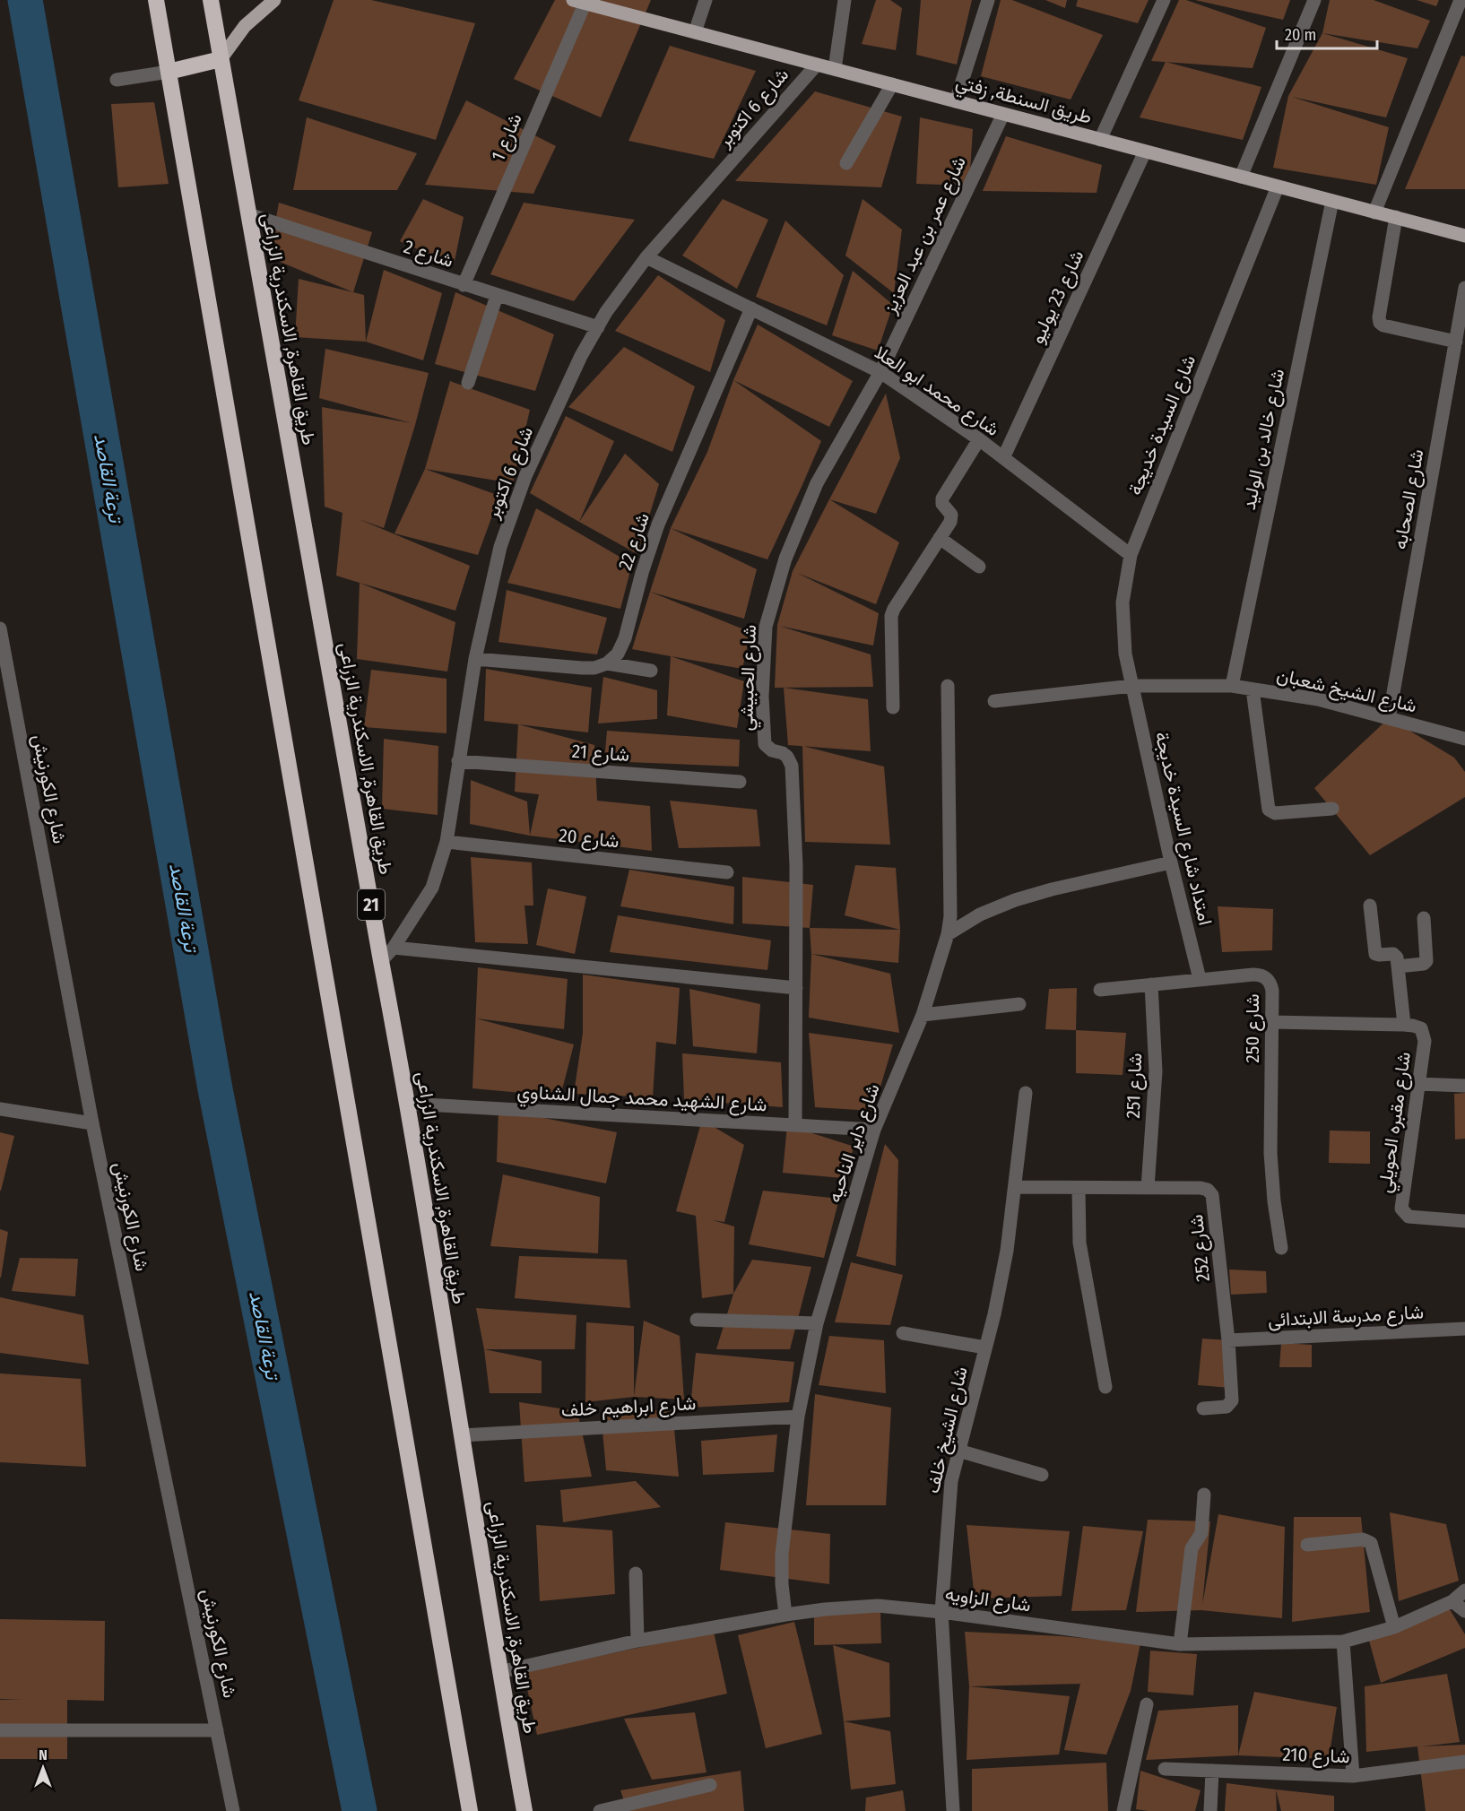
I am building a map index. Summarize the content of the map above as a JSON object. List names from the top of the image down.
{
  "streets": {
    "highway": ["طريق القاهرة, الاسكندرية الزراعى", "21"],
    "main road": ["طريق السنطة, زفتي"],
    "street": [
      "شارع 6 اكتوبر",
      "شارع 1",
      "شارع عمر بن عبد العزيز",
      "شارع 2",
      "شارع 23 يوليو",
      "شارع محمد ابو العلا",
      "شارع السيدة خديجة",
      "شارع خالد بن الوليد",
      "شارع الصحابه",
      "شارع 22",
      "شارع الحبيشي",
      "شارع الشيخ شعبان",
      "شارع 21",
      "شارع الكورنيش",
      "امتداد شارع السيدة خديجة",
      "شارع 20",
      "شارع 250",
      "شارع 251",
      "شارع الشهيد محمد جمال الشناوي",
      "شارع مقبره الحويلي",
      "شارع داير الناحيه",
      "شارع 252",
      "شارع مدرسة الابتدائى",
      "شارع ابراهيم خلف",
      "شارع الشيخ خلف",
      "شارع الزاويه",
      "شارع 210"
    ]
  },
  "crossings": [
    ["طريق السنطة, زفتي", "شارع 6 اكتوبر"],
    ["طريق السنطة, زفتي", "شارع 1"],
    ["طريق السنطة, زفتي", "شارع عمر بن عبد العزيز"],
    ["طريق السنطة, زفتي", "شارع 23 يوليو"],
    ["طريق السنطة, زفتي", "شارع السيدة خديجة"],
    ["طريق السنطة, زفتي", "شارع خالد بن الوليد"],
    ["شارع 6 اكتوبر", "شارع 2"],
    ["شارع 6 اكتوبر", "طريق القاهرة, الاسكندرية الزراعى"],
    ["شارع 6 اكتوبر", "شارع محمد ابو العلا"],
    ["شارع 6 اكتوبر", "شارع 21"],
    ["شارع 6 اكتوبر", "شارع 20"],
    ["شارع 1", "شارع 2"],
    ["شارع عمر بن عبد العزيز", "شارع محمد ابو العلا"],
    ["شارع عمر بن عبد العزيز", "شارع الحبيشي"],
    ["شارع 2", "طريق القاهرة, الاسكندرية الزراعى"],
    ["شارع 23 يوليو", "شارع محمد ابو العلا"],
    ["طريق القاهرة, الاسكندرية الزراعى", "شارع الشهيد محمد جمال الشناوي"],
    ["طريق القاهرة, الاسكندرية الزراعى", "شارع ابراهيم خلف"],
    ["طريق القاهرة, الاسكندرية الزراعى", "شارع الزاويه"],
    ["شارع محمد ابو العلا", "شارع السيدة خديجة"],
    ["شارع محمد ابو العلا", "شارع 22"],
    ["شارع محمد ابو العلا", "شارع الحبيشي"],
    ["شارع السيدة خديجة", "شارع الشيخ شعبان"],
    ["شارع السيدة خديجة", "امتداد شارع السيدة خديجة"],
    ["شارع خالد بن الوليد", "شارع الشيخ شعبان"],
    ["شارع الصحابه", "شارع الشيخ شعبان"],
    ["شارع الحبيشي", "شارع الشهيد محمد جمال الشناوي"],
    ["شارع الشيخ شعبان", "امتداد شارع السيدة خديجة"],
    ["امتداد شارع السيدة خديجة", "شارع 250"],
    ["شارع 250", "شارع 251"],
    ["شارع 250", "شارع مقبره الحويلي"],
    ["شارع 251", "شارع 252"],
    ["شارع الشهيد محمد جمال الشناوي", "شارع داير الناحيه"],
    ["شارع داير الناحيه", "شارع ابراهيم خلف"],
    ["شارع داير الناحيه", "شارع الزاويه"],
    ["شارع 252", "شارع مدرسة الابتدائى"],
    ["شارع 252", "شارع الشيخ خلف"],
    ["شارع الشيخ خلف", "شارع الزاويه"]
  ],
  "water": ["ترعة القاصد"],
  "scale_bar": "20 m",
  "north": "top"
}
